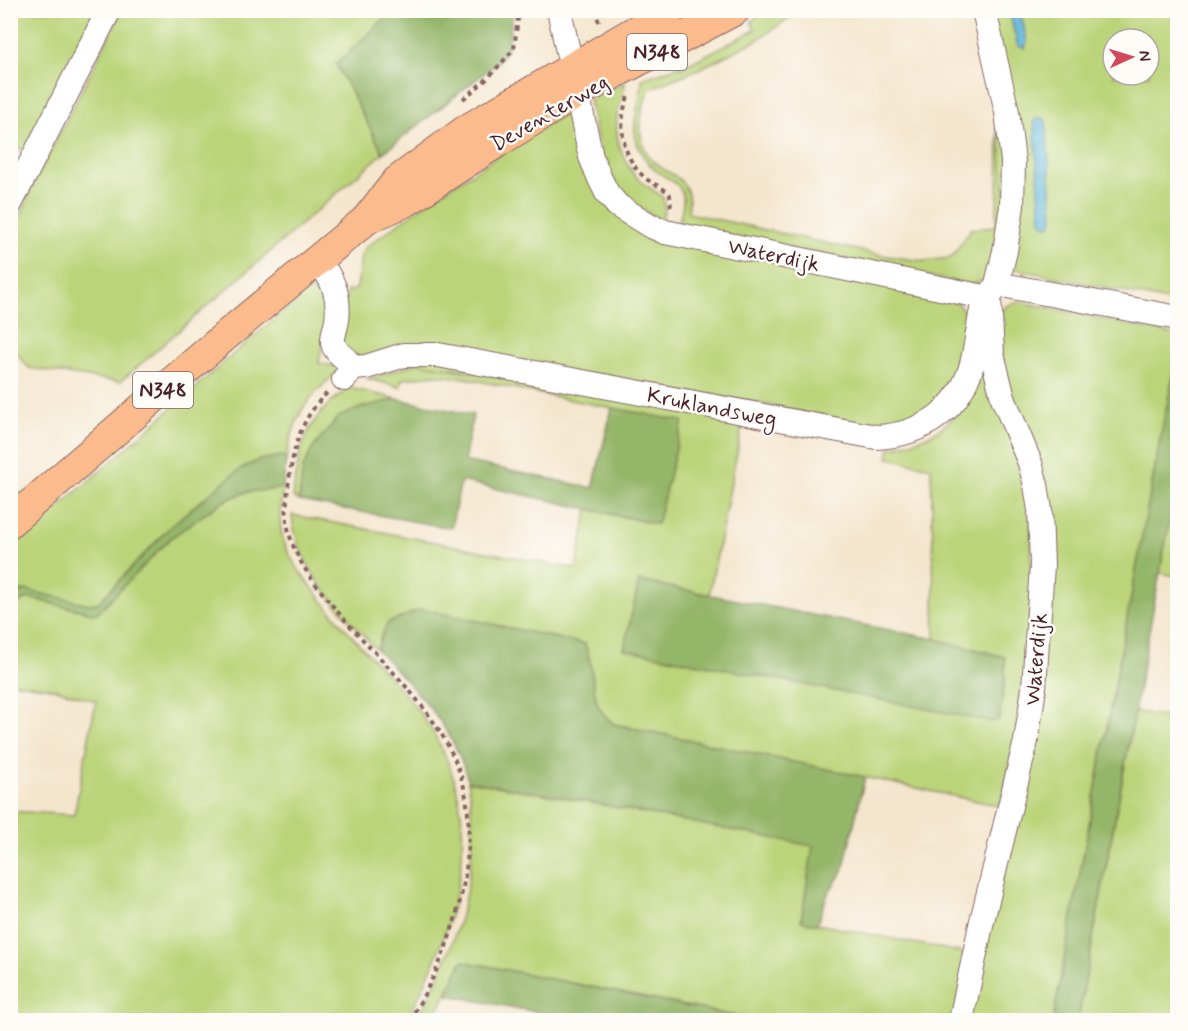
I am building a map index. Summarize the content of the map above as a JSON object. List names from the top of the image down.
{
  "streets": {
    "main road": ["N348", "Deventerweg"],
    "street": ["Waterdijk", "Kruklandsweg"]
  },
  "crossings": [
    ["Deventerweg", "Waterdijk"],
    ["Waterdijk", "Kruklandsweg"]
  ],
  "north": "right"
}
